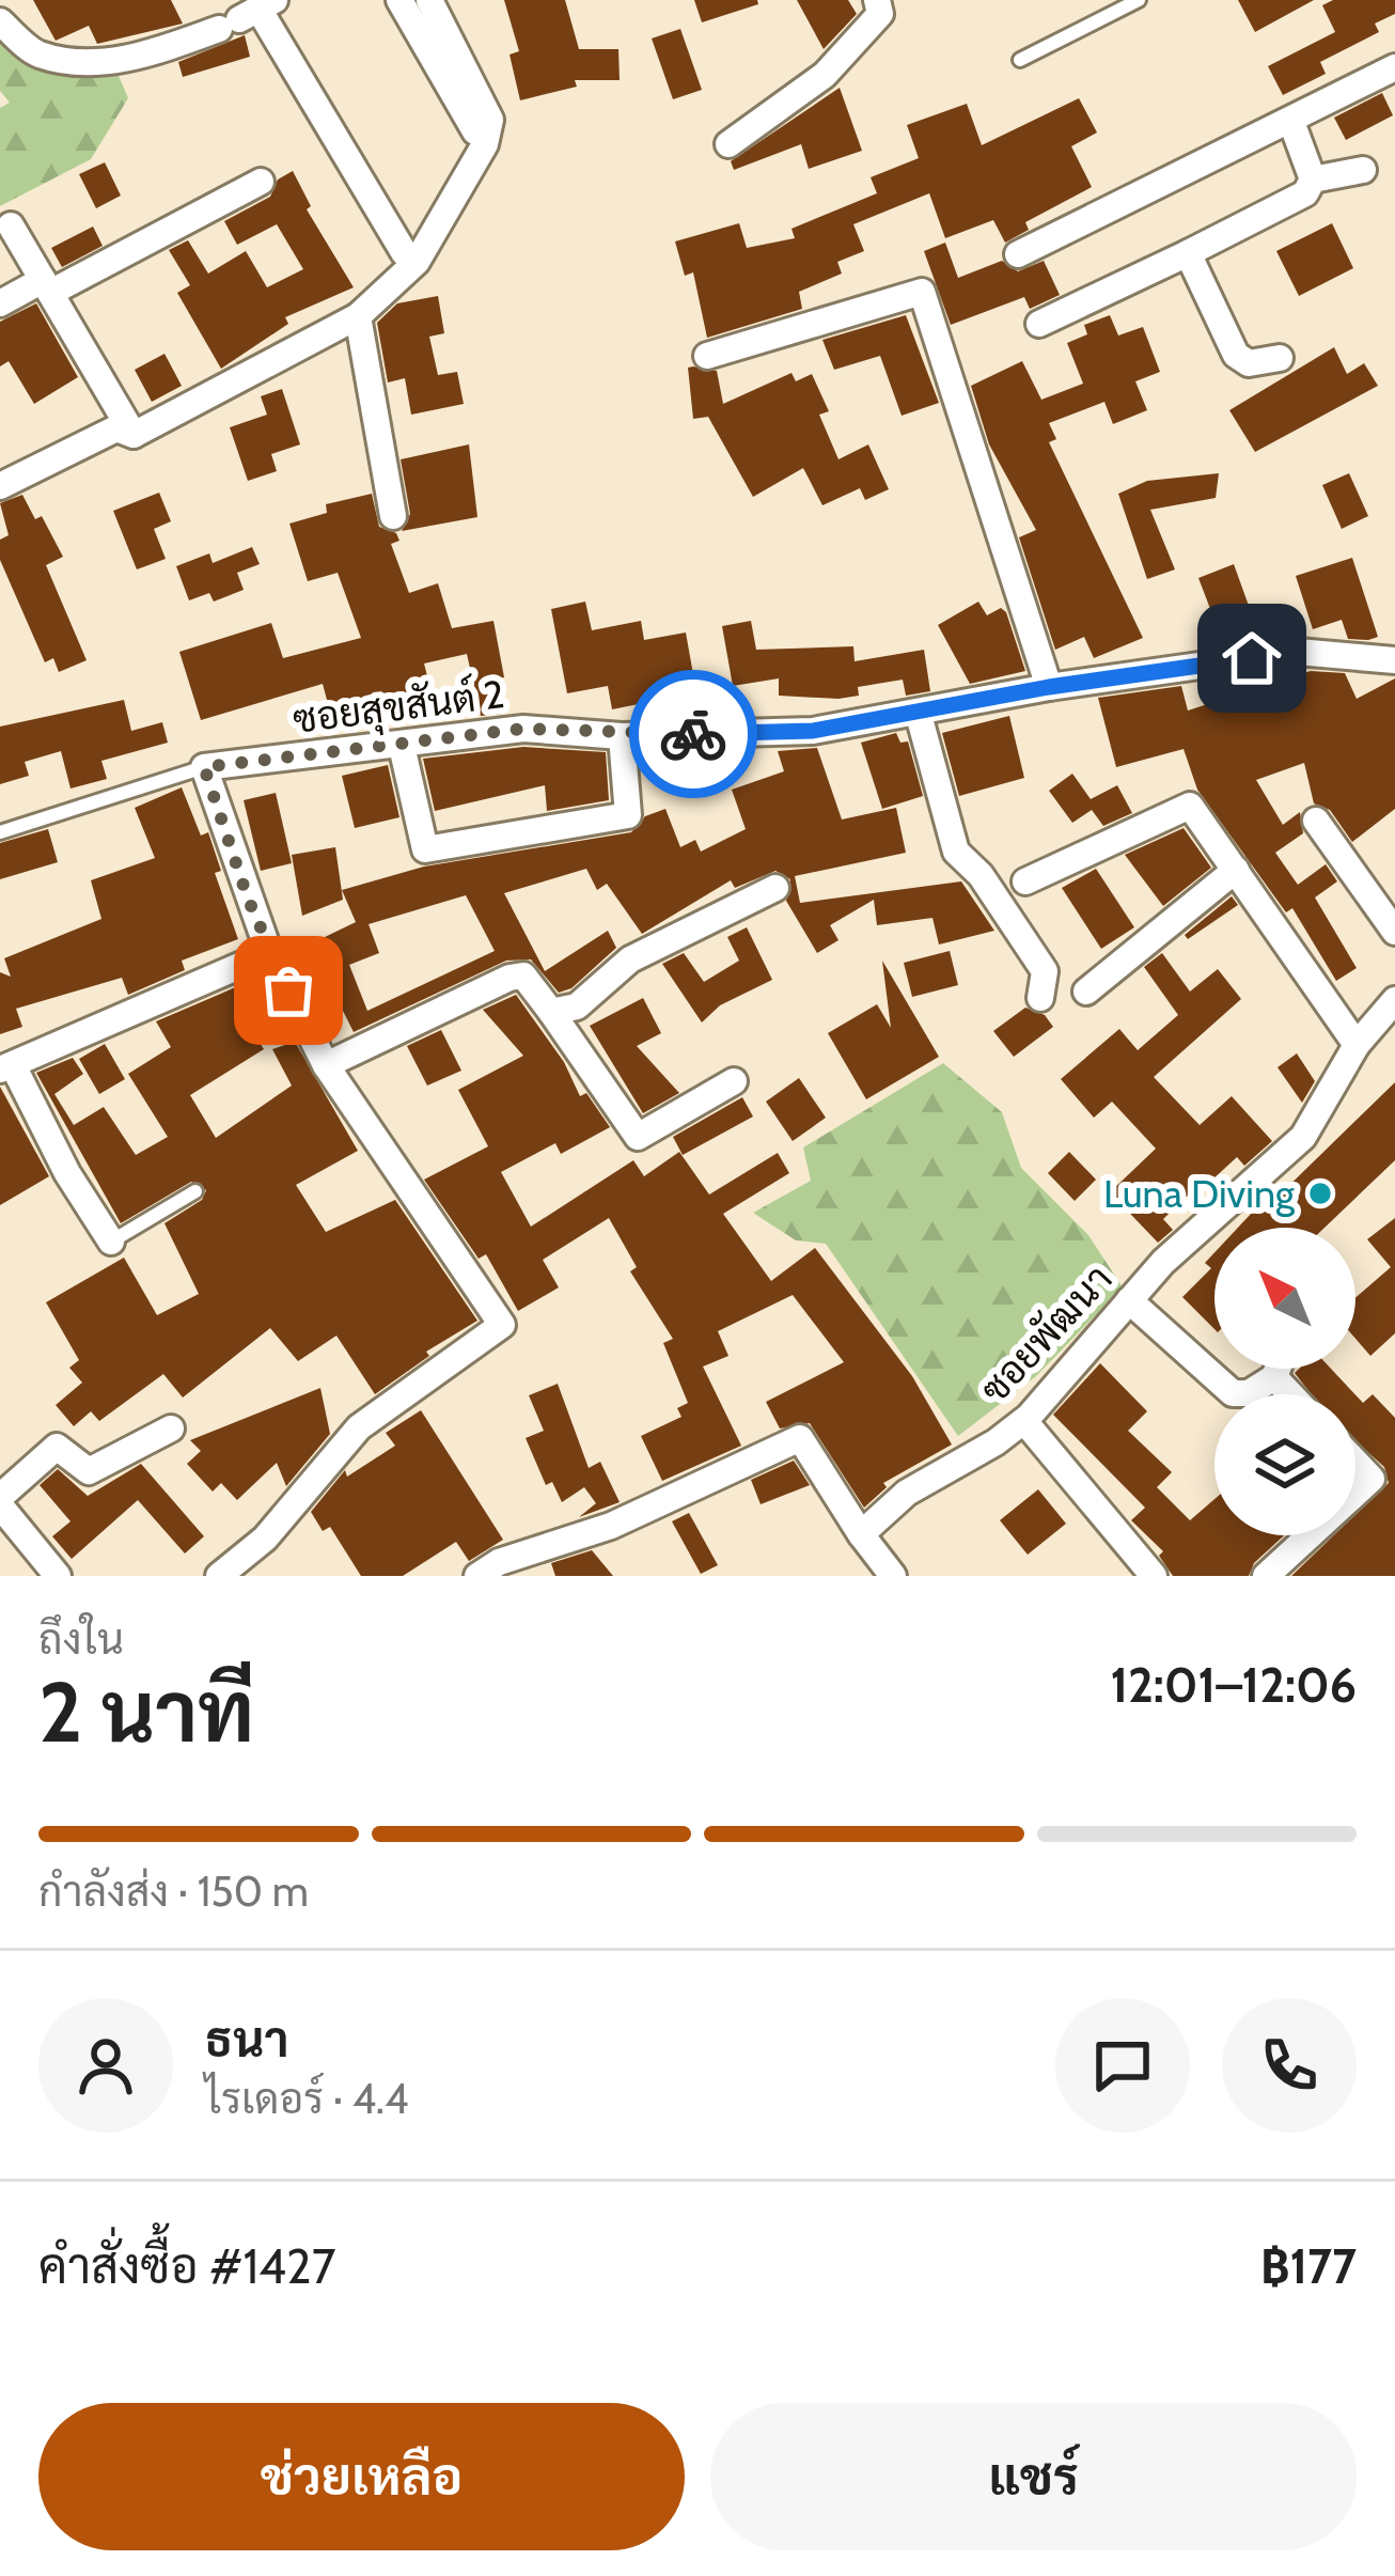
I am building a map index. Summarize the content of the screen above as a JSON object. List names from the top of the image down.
{
  "streets": {
    "street": ["ซอยสุขสันต์ 2", "ซอยพัฒนา"]
  },
  "places": ["Luna Diving"],
  "north": "top left",
  "page": {
    "heading": ["2 นาที", "ถึงใน", "12:01–12:06"],
    "panel": [
      "ธนา",
      "ไรเดอร์ · 4.4",
      "คำสั่งซื้อ #1427",
      "฿177"
    ],
    "bar": "กำลังส่ง · 150 m",
    "buttons": ["ช่วยเหลือ", "แชร์"]
  }
}
